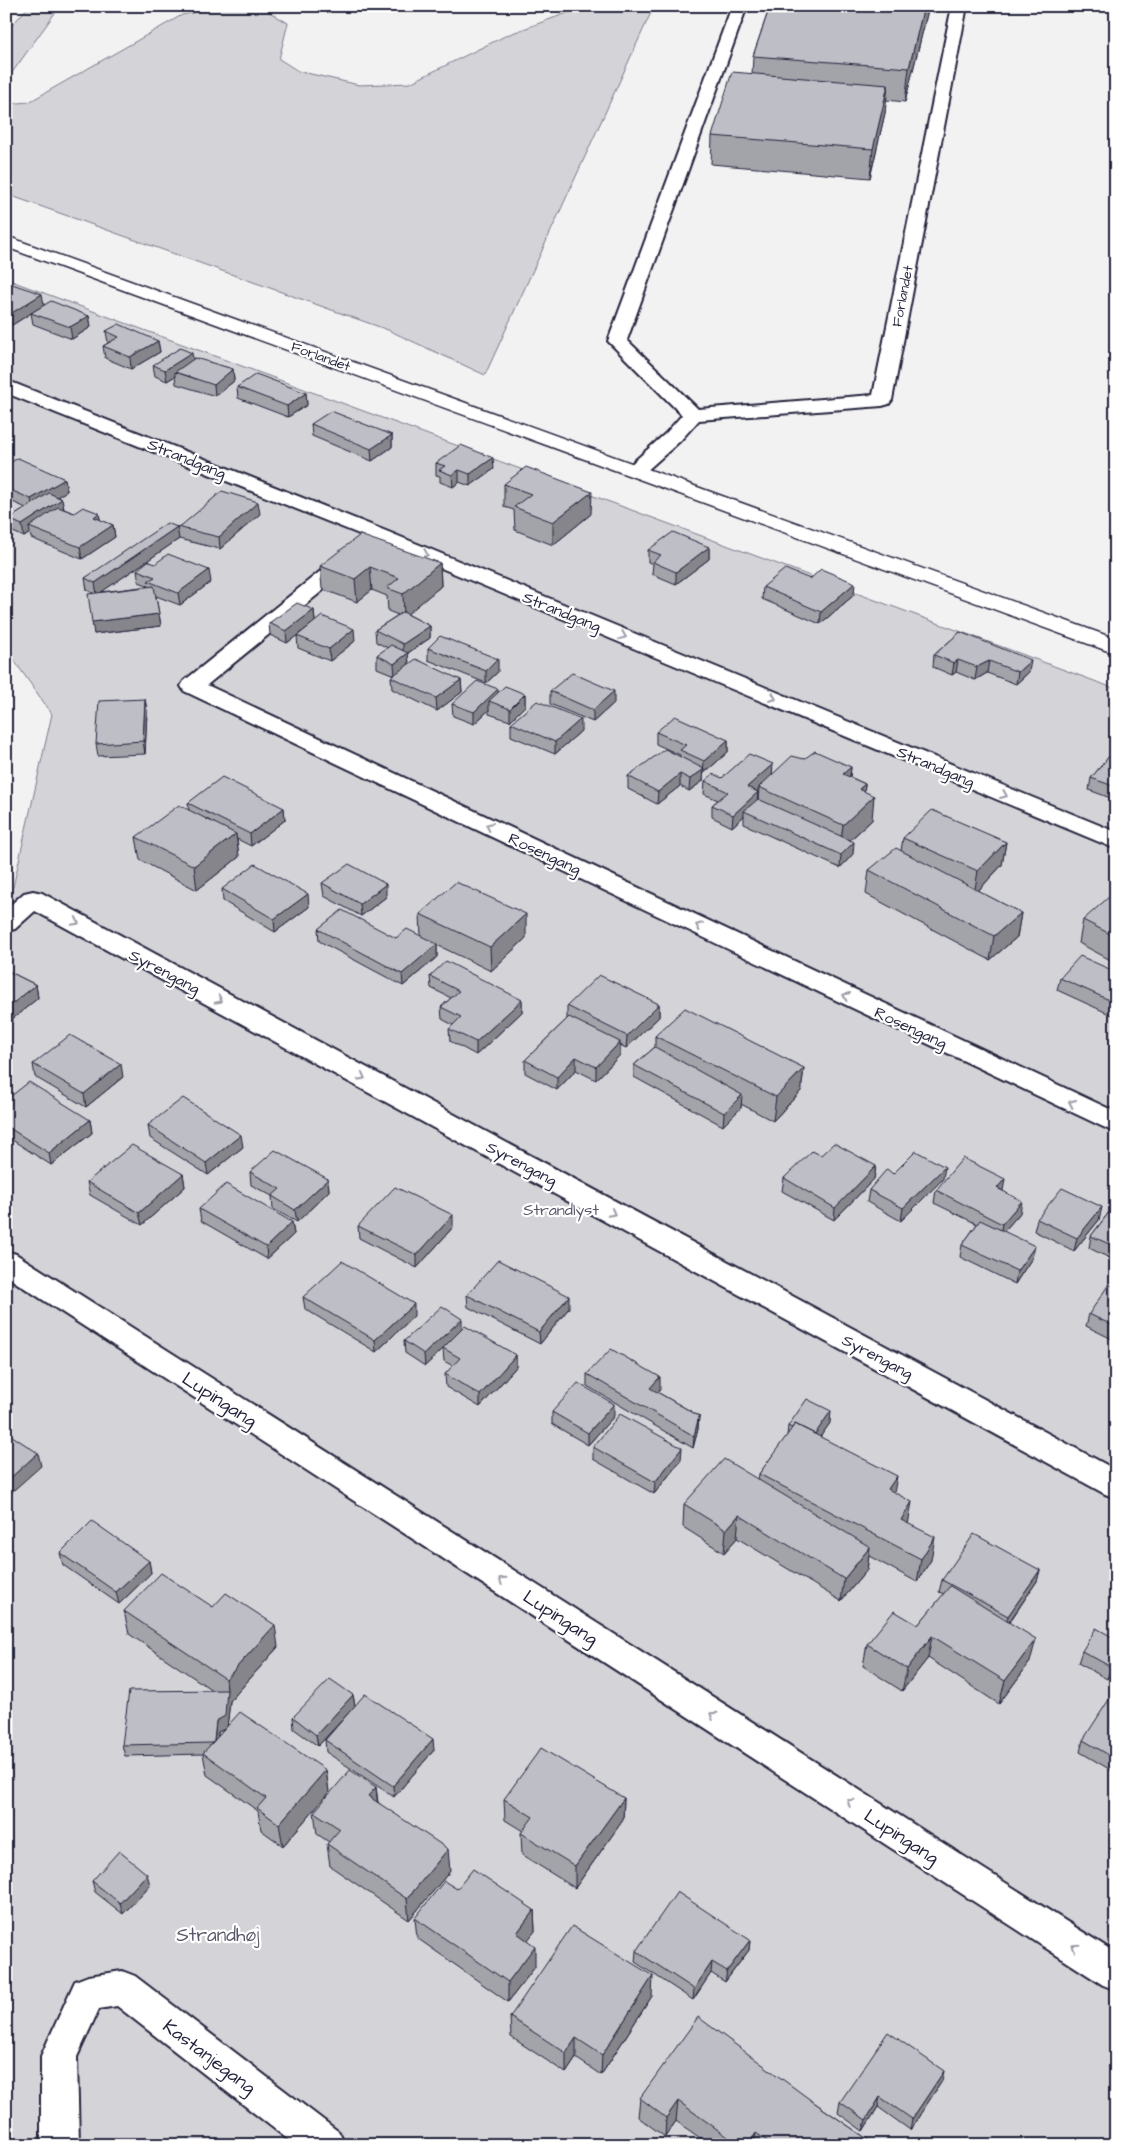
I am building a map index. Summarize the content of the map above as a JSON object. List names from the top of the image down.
{
  "streets": {
    "street": ["Forlandet"],
    "lane": [
      "Strandgang",
      "Rosengang",
      "Syrengang",
      "Lupingang",
      "Kastanjegang"
    ]
  },
  "crossings": [
    ["Strandgang", "Rosengang"]
  ],
  "one_way": ["Strandgang", "Syrengang", "Lupingang"],
  "parks": ["Strandlyst", "Strandhøj"]
}
